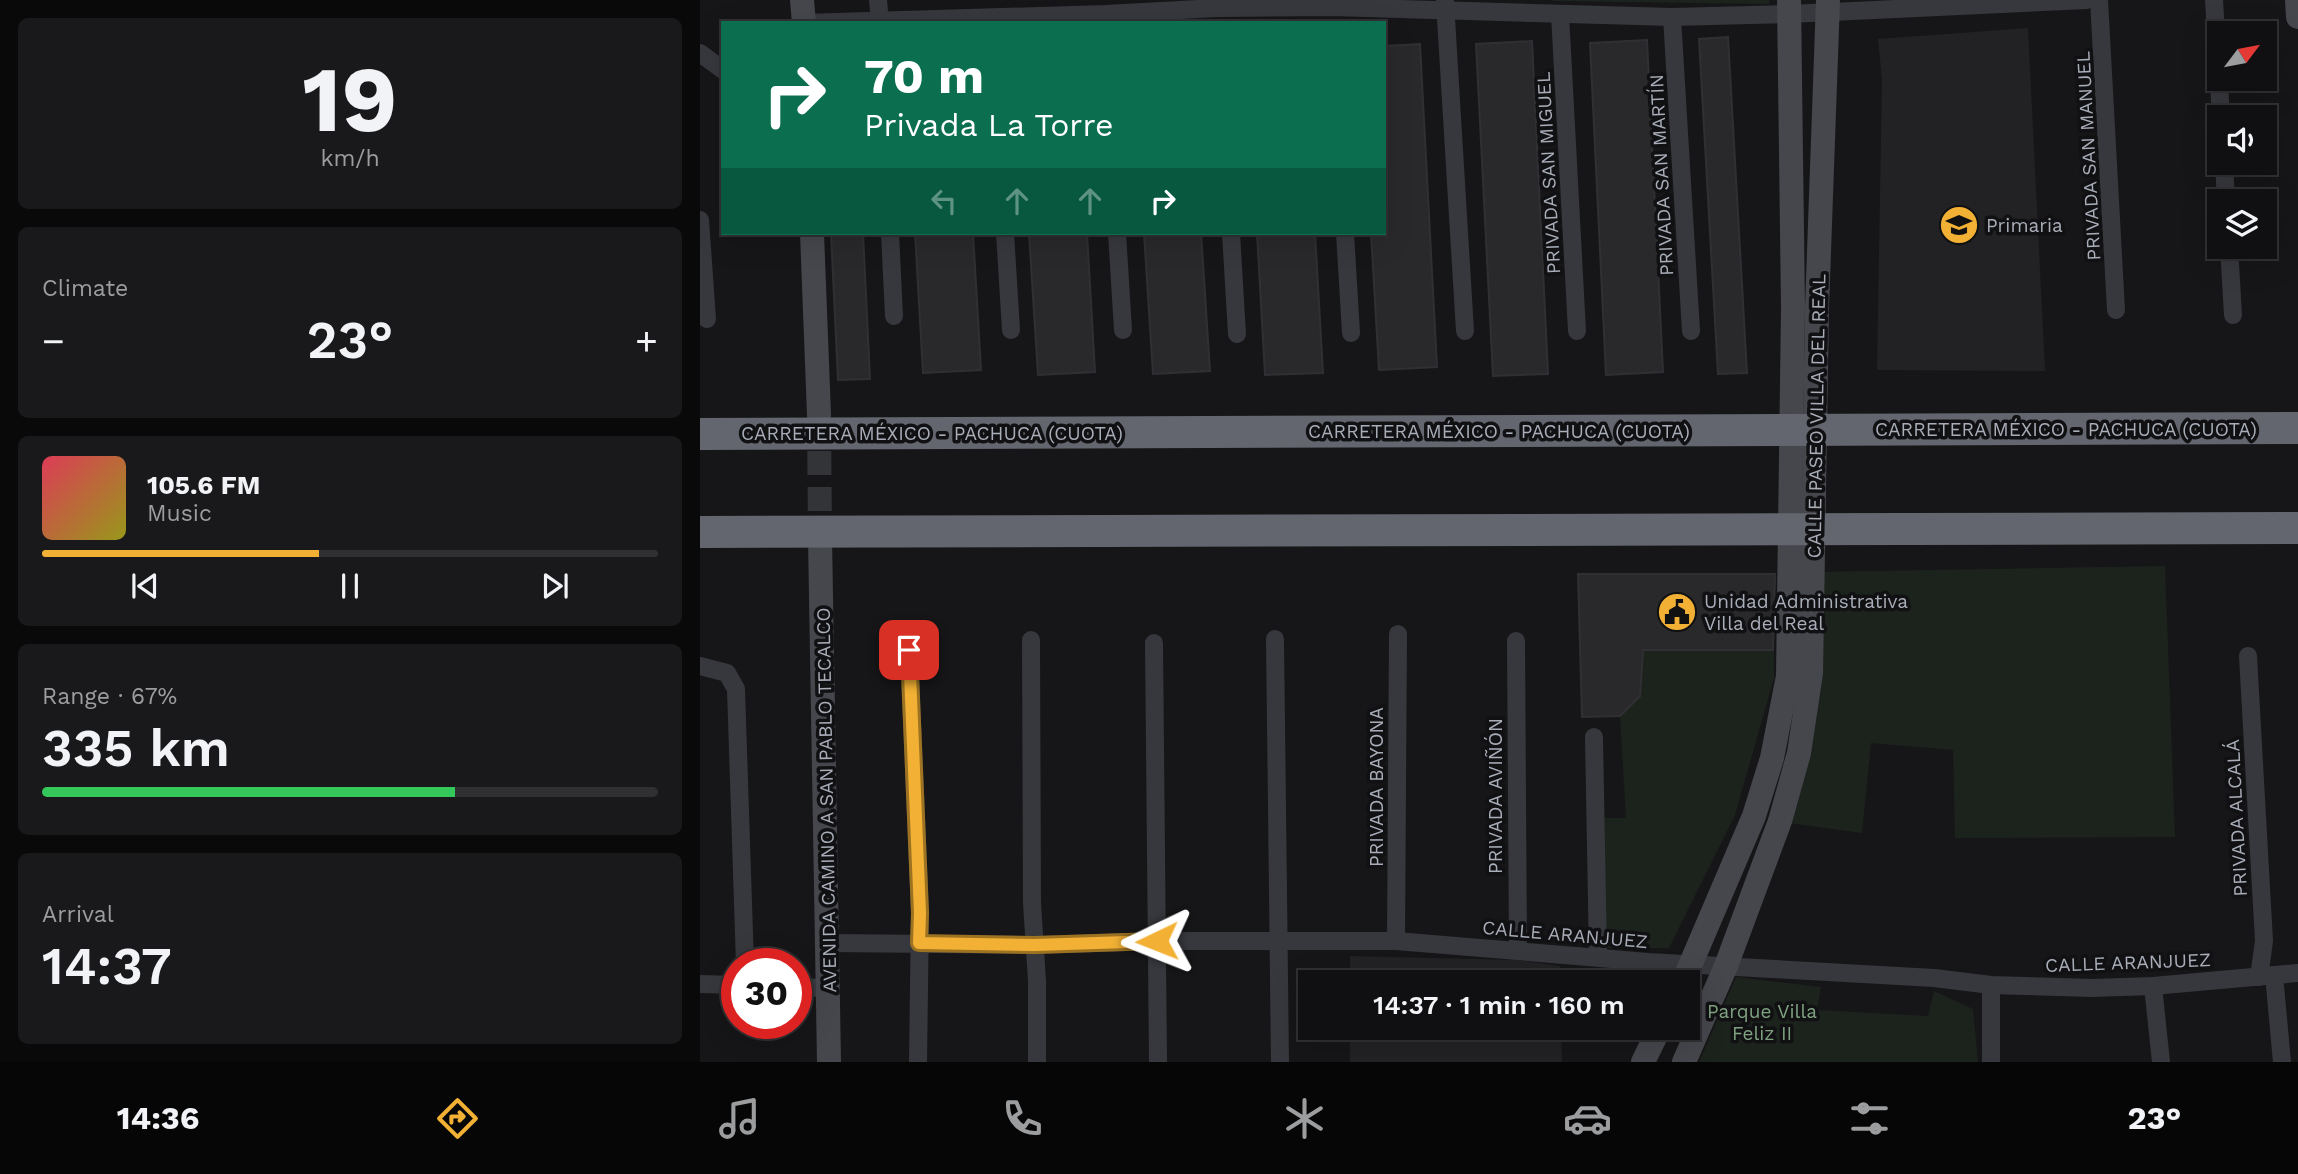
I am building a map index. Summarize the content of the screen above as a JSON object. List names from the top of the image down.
{
  "streets": {
    "highway": ["CARRETERA MÉXICO - PACHUCA (CUOTA)"],
    "street": [
      "PRIVADA SAN MANUEL",
      "PRIVADA SAN MIGUEL",
      "PRIVADA SAN MARTÍN",
      "CALLE PASEO VILLA DEL REAL",
      "PRIVADA BAYONA",
      "PRIVADA AVIÑÓN",
      "AVENIDA CAMINO A SAN PABLO TECALCO",
      "PRIVADA ALCALÁ",
      "CALLE ARANJUEZ"
    ]
  },
  "crossings": [
    ["CALLE PASEO VILLA DEL REAL", "CALLE ARANJUEZ"],
    ["PRIVADA BAYONA", "CALLE ARANJUEZ"],
    ["PRIVADA AVIÑÓN", "CALLE ARANJUEZ"],
    ["AVENIDA CAMINO A SAN PABLO TECALCO", "CALLE ARANJUEZ"],
    ["PRIVADA ALCALÁ", "CALLE ARANJUEZ"]
  ],
  "parks": ["Parque Villa Feliz II"],
  "places": {
    "school or university": ["Primaria"],
    "public building": ["Unidad Administrativa Villa del Real"]
  },
  "north": "top right",
  "page": {
    "tile": [
      ["19", "km/h"],
      "Climate",
      ["Range · 67%", "335 km"],
      ["Arrival", "14:37"]
    ],
    "turn": ["70 m", "Privada La Torre"],
    "heat": ["−", "23°", "+"],
    "song": ["105.6 FM", "Music"],
    "limit": "30",
    "trip": "14:37 · 1 min · 160 m",
    "tabs": ["14:36", "23°"]
  }
}
